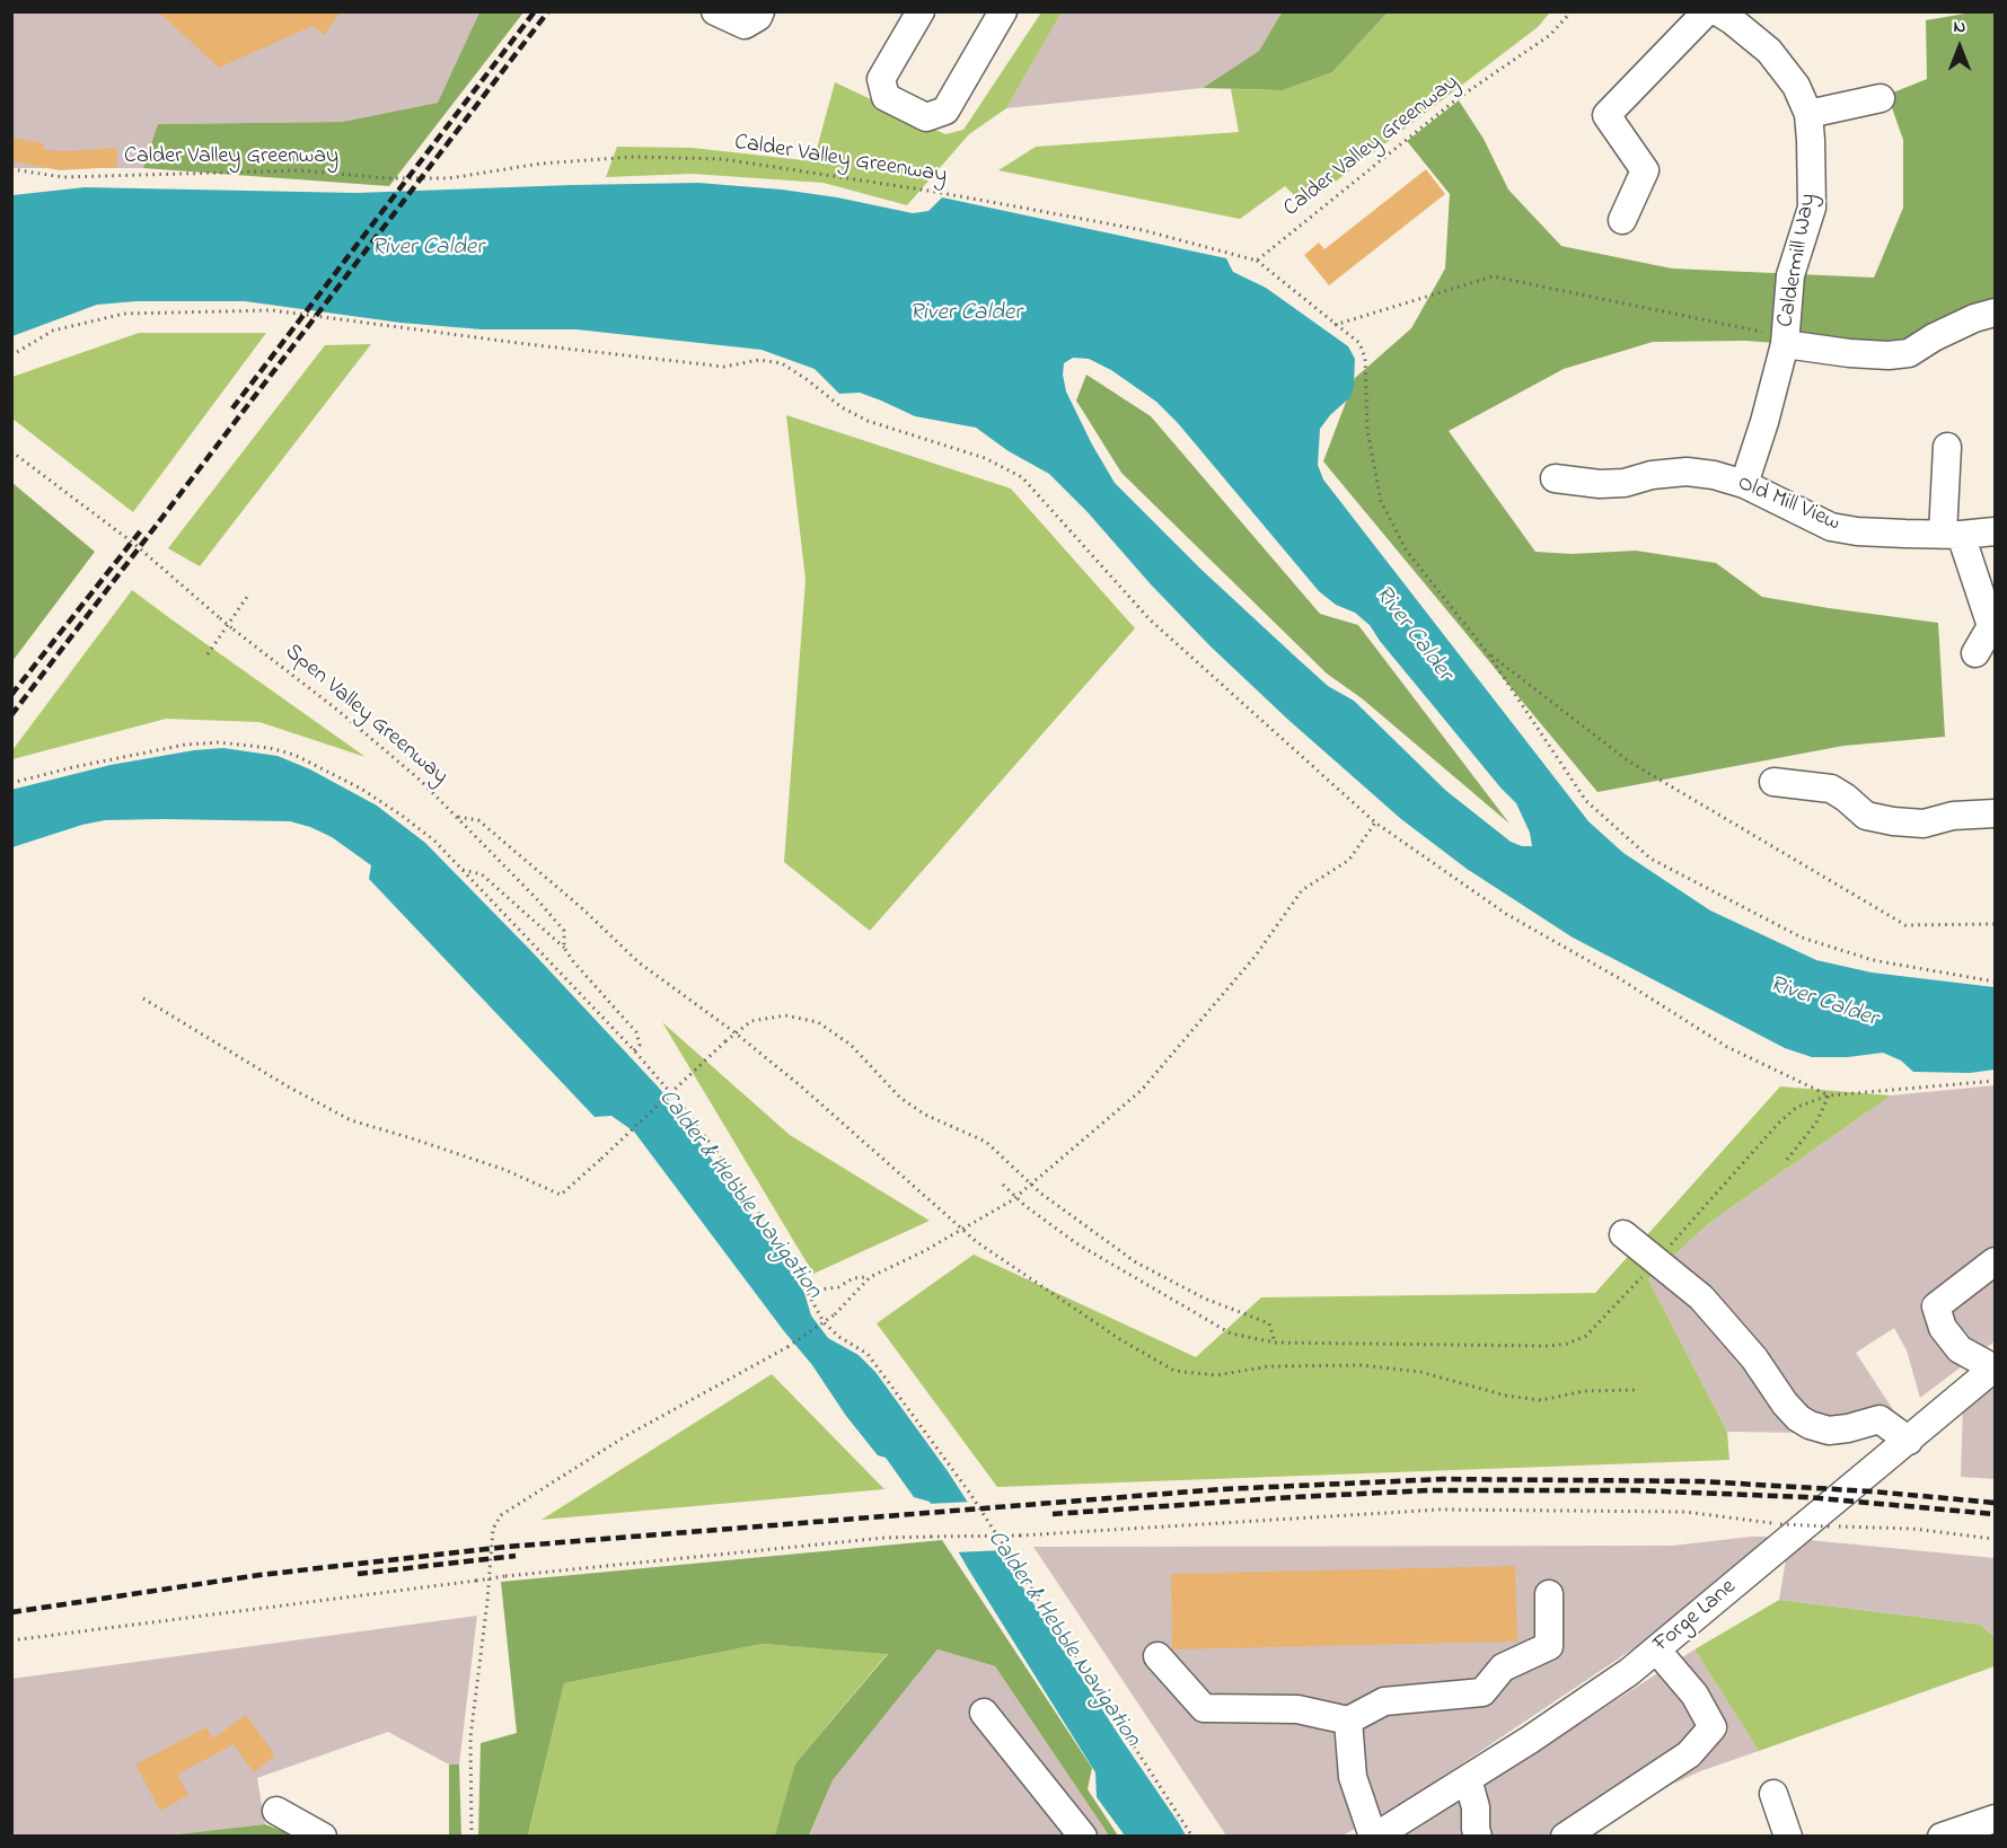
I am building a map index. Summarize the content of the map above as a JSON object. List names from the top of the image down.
{
  "streets": {
    "street": ["Caldermill Way", "Old Mill View", "Forge Lane"],
    "path": ["Calder Valley Greenway", "Spen Valley Greenway"]
  },
  "crossings": [
    ["Caldermill Way", "Old Mill View"]
  ],
  "water": ["River Calder", "Calder & Hebble Navigation"],
  "north": "top"
}
